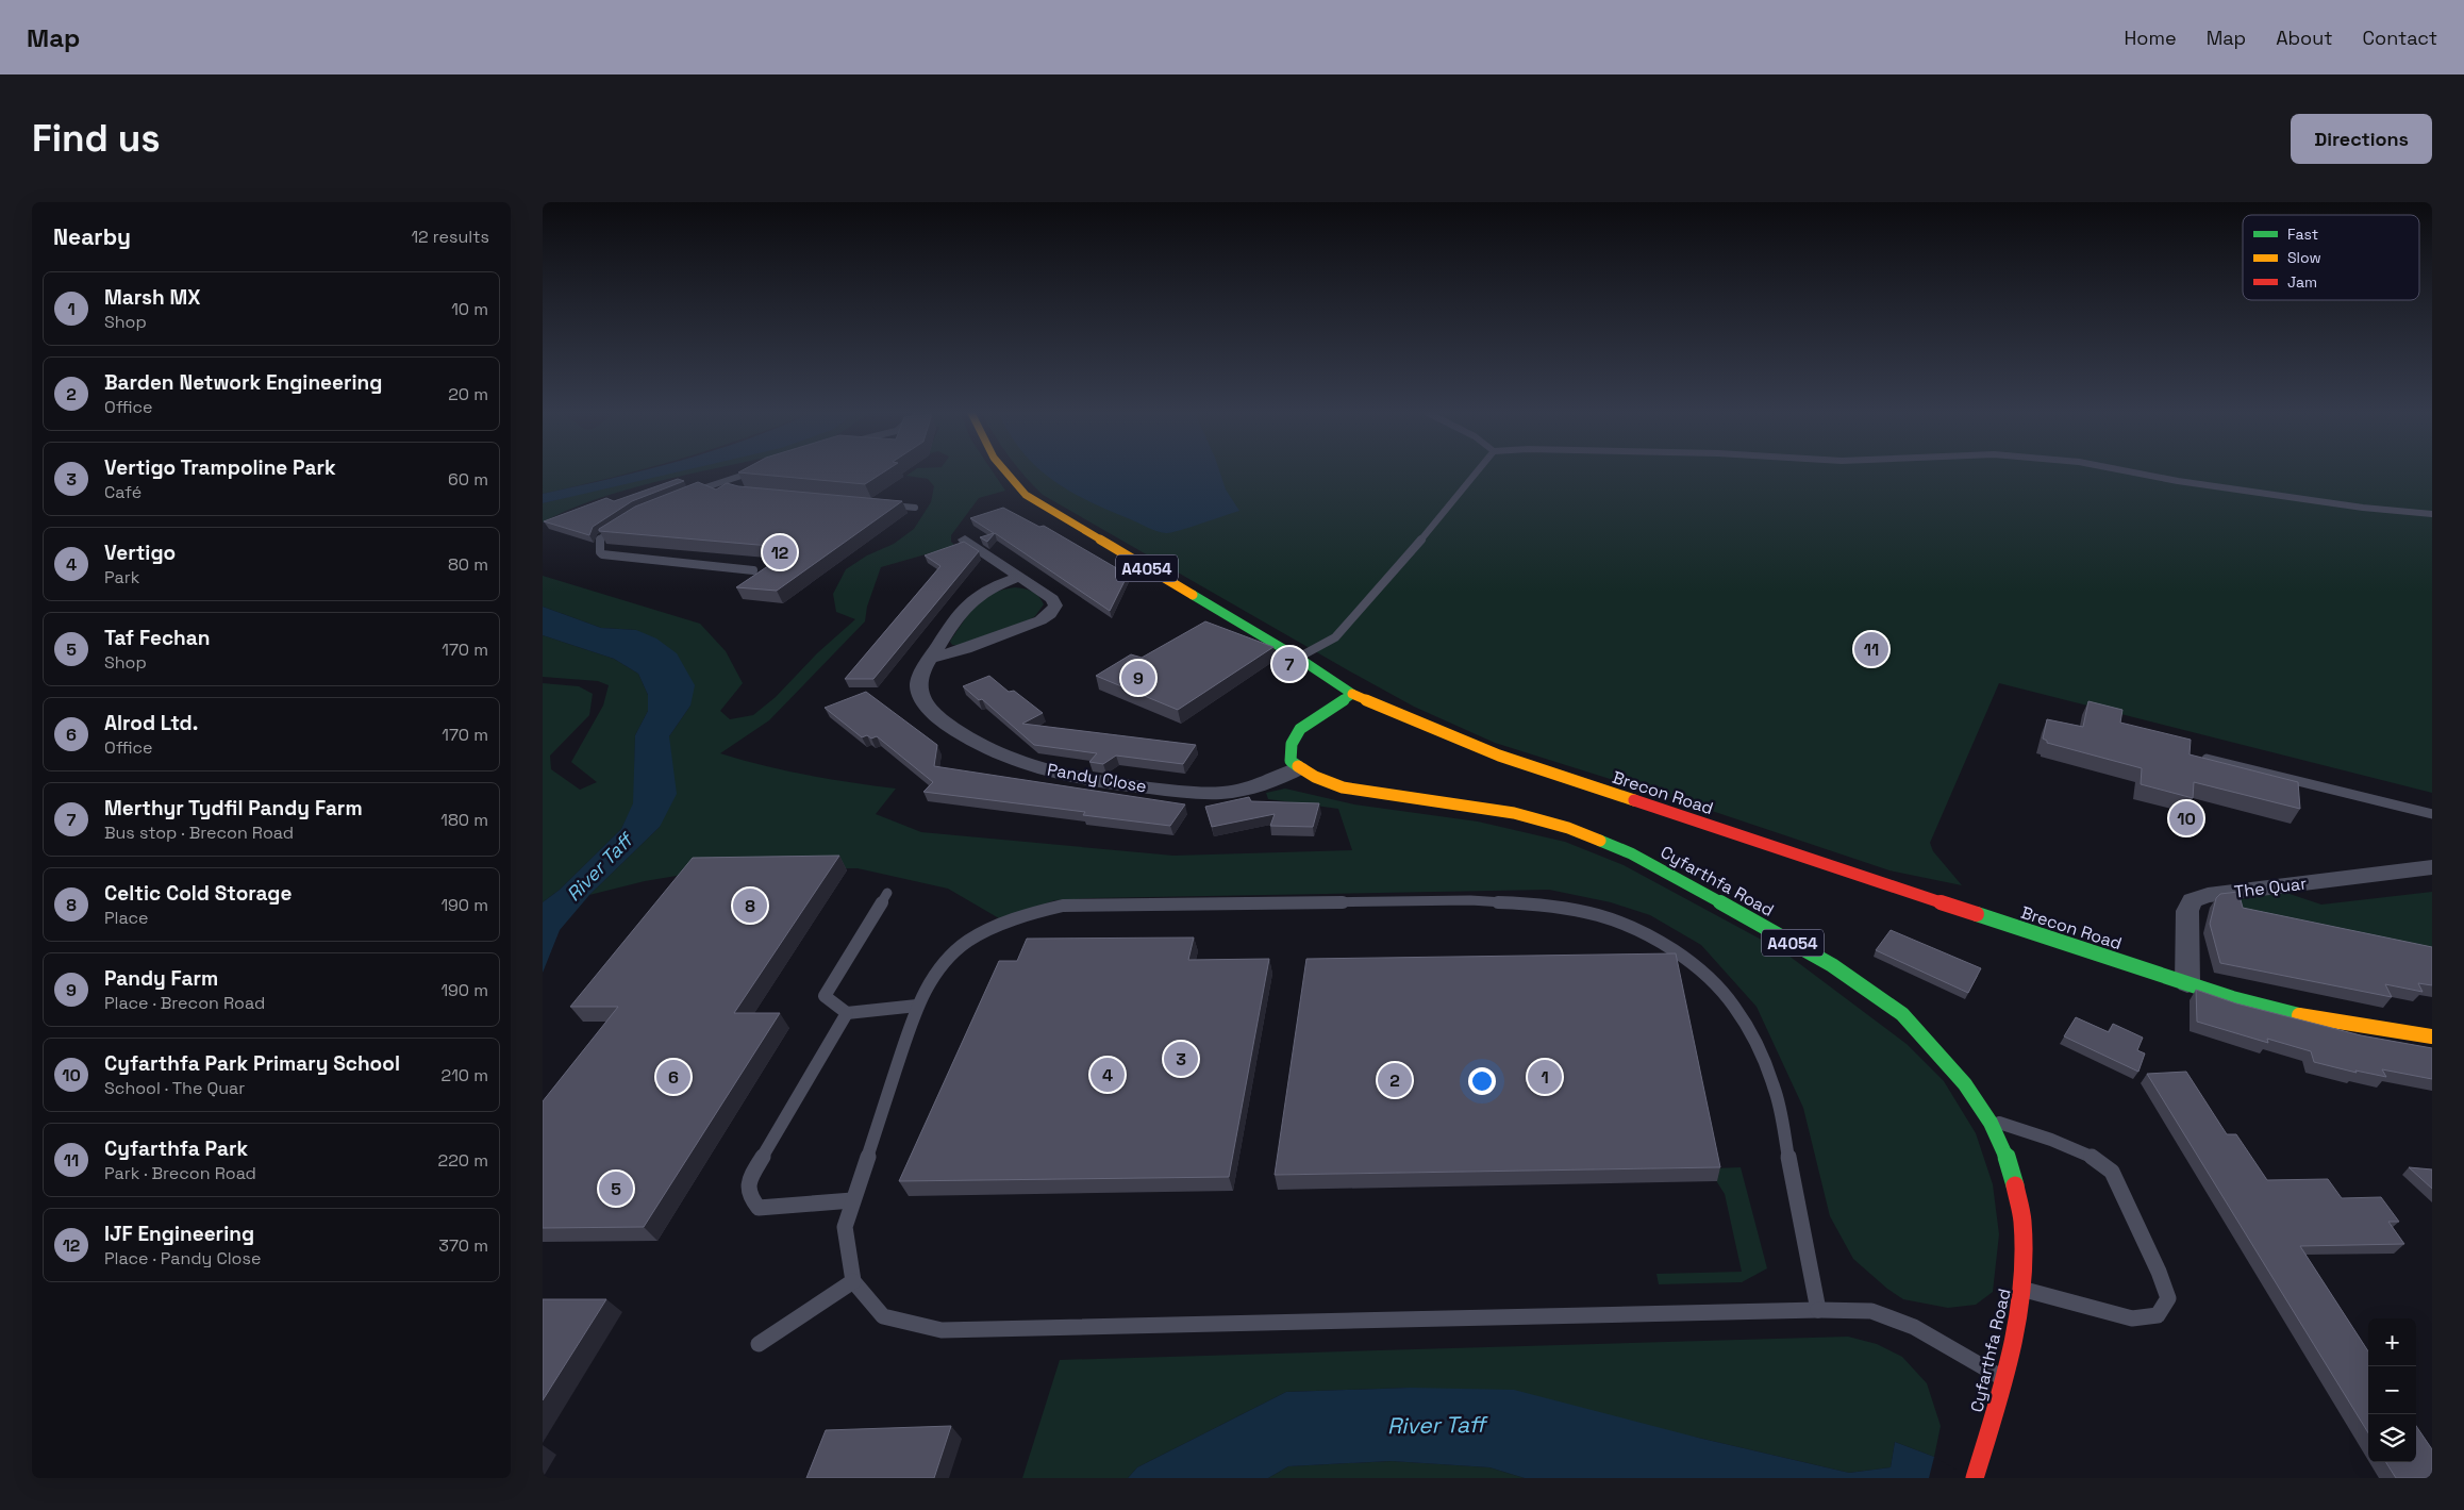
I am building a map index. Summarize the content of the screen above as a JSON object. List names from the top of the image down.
{
  "streets": {
    "main road": ["A4054", "Brecon Road", "Cyfarthfa Road"],
    "street": ["Pandy Close", "The Quar"]
  },
  "crossings": [
    ["Pandy Close", "Cyfarthfa Road"],
    ["Brecon Road", "The Quar"]
  ],
  "water": ["River Taff"],
  "legend": ["Fast", "Slow", "Jam"],
  "page": {
    "header": "Map",
    "nav": [
      "Home",
      "Map",
      "About",
      "Contact"
    ],
    "buttons": "Directions",
    "title": "Find us",
    "heading": ["Nearby", "12 results"],
    "list": [
      {
        "mark": "1",
        "name": "Marsh MX",
        "note": "Shop",
        "value": "10 m"
      },
      {
        "mark": "2",
        "name": "Barden Network Engineering",
        "note": "Office",
        "value": "20 m"
      },
      {
        "mark": "3",
        "name": "Vertigo Trampoline Park",
        "note": "Café",
        "value": "60 m"
      },
      {
        "mark": "4",
        "name": "Vertigo",
        "note": "Park",
        "value": "80 m"
      },
      {
        "mark": "5",
        "name": "Taf Fechan",
        "note": "Shop",
        "value": "170 m"
      },
      {
        "mark": "6",
        "name": "Alrod Ltd.",
        "note": "Office",
        "value": "170 m"
      },
      {
        "mark": "7",
        "name": "Merthyr Tydfil Pandy Farm",
        "note": "Bus stop · Brecon Road",
        "value": "180 m"
      },
      {
        "mark": "8",
        "name": "Celtic Cold Storage",
        "note": "Place",
        "value": "190 m"
      },
      {
        "mark": "9",
        "name": "Pandy Farm",
        "note": "Place · Brecon Road",
        "value": "190 m"
      },
      {
        "mark": "10",
        "name": "Cyfarthfa Park Primary School",
        "note": "School · The Quar",
        "value": "210 m"
      },
      {
        "mark": "11",
        "name": "Cyfarthfa Park",
        "note": "Park · Brecon Road",
        "value": "220 m"
      },
      {
        "mark": "12",
        "name": "IJF Engineering",
        "note": "Place · Pandy Close",
        "value": "370 m"
      }
    ],
    "pins": [
      "12",
      "11",
      "7",
      "9",
      "10",
      "8",
      "3",
      "4",
      "1",
      "6",
      "2",
      "5"
    ],
    "map_buttons": ["+", "−"]
  }
}
